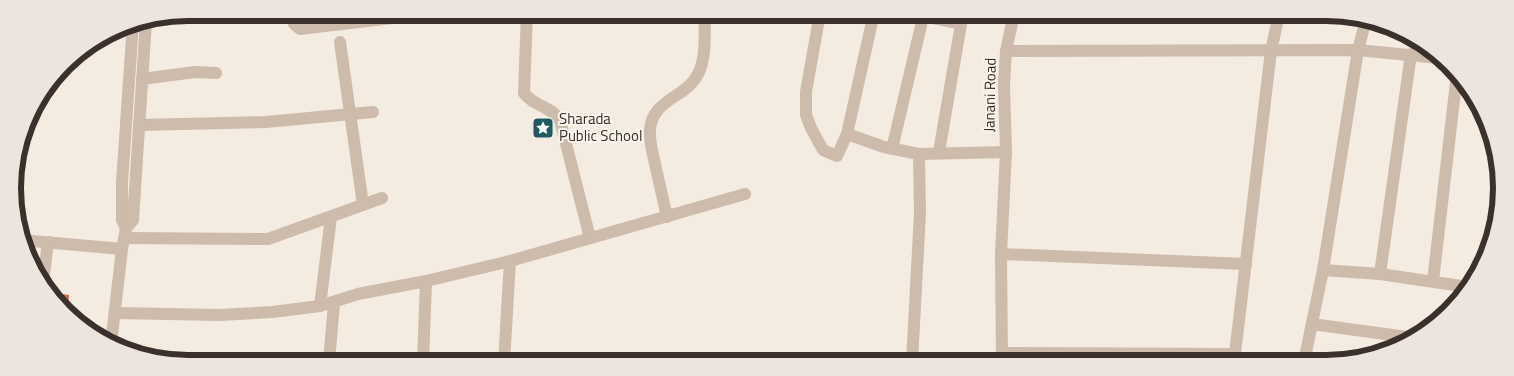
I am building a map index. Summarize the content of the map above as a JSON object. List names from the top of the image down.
{
  "streets": {
    "street": ["Janani Road"]
  },
  "places": {
    "place": ["Sharada Public School"]
  }
}
